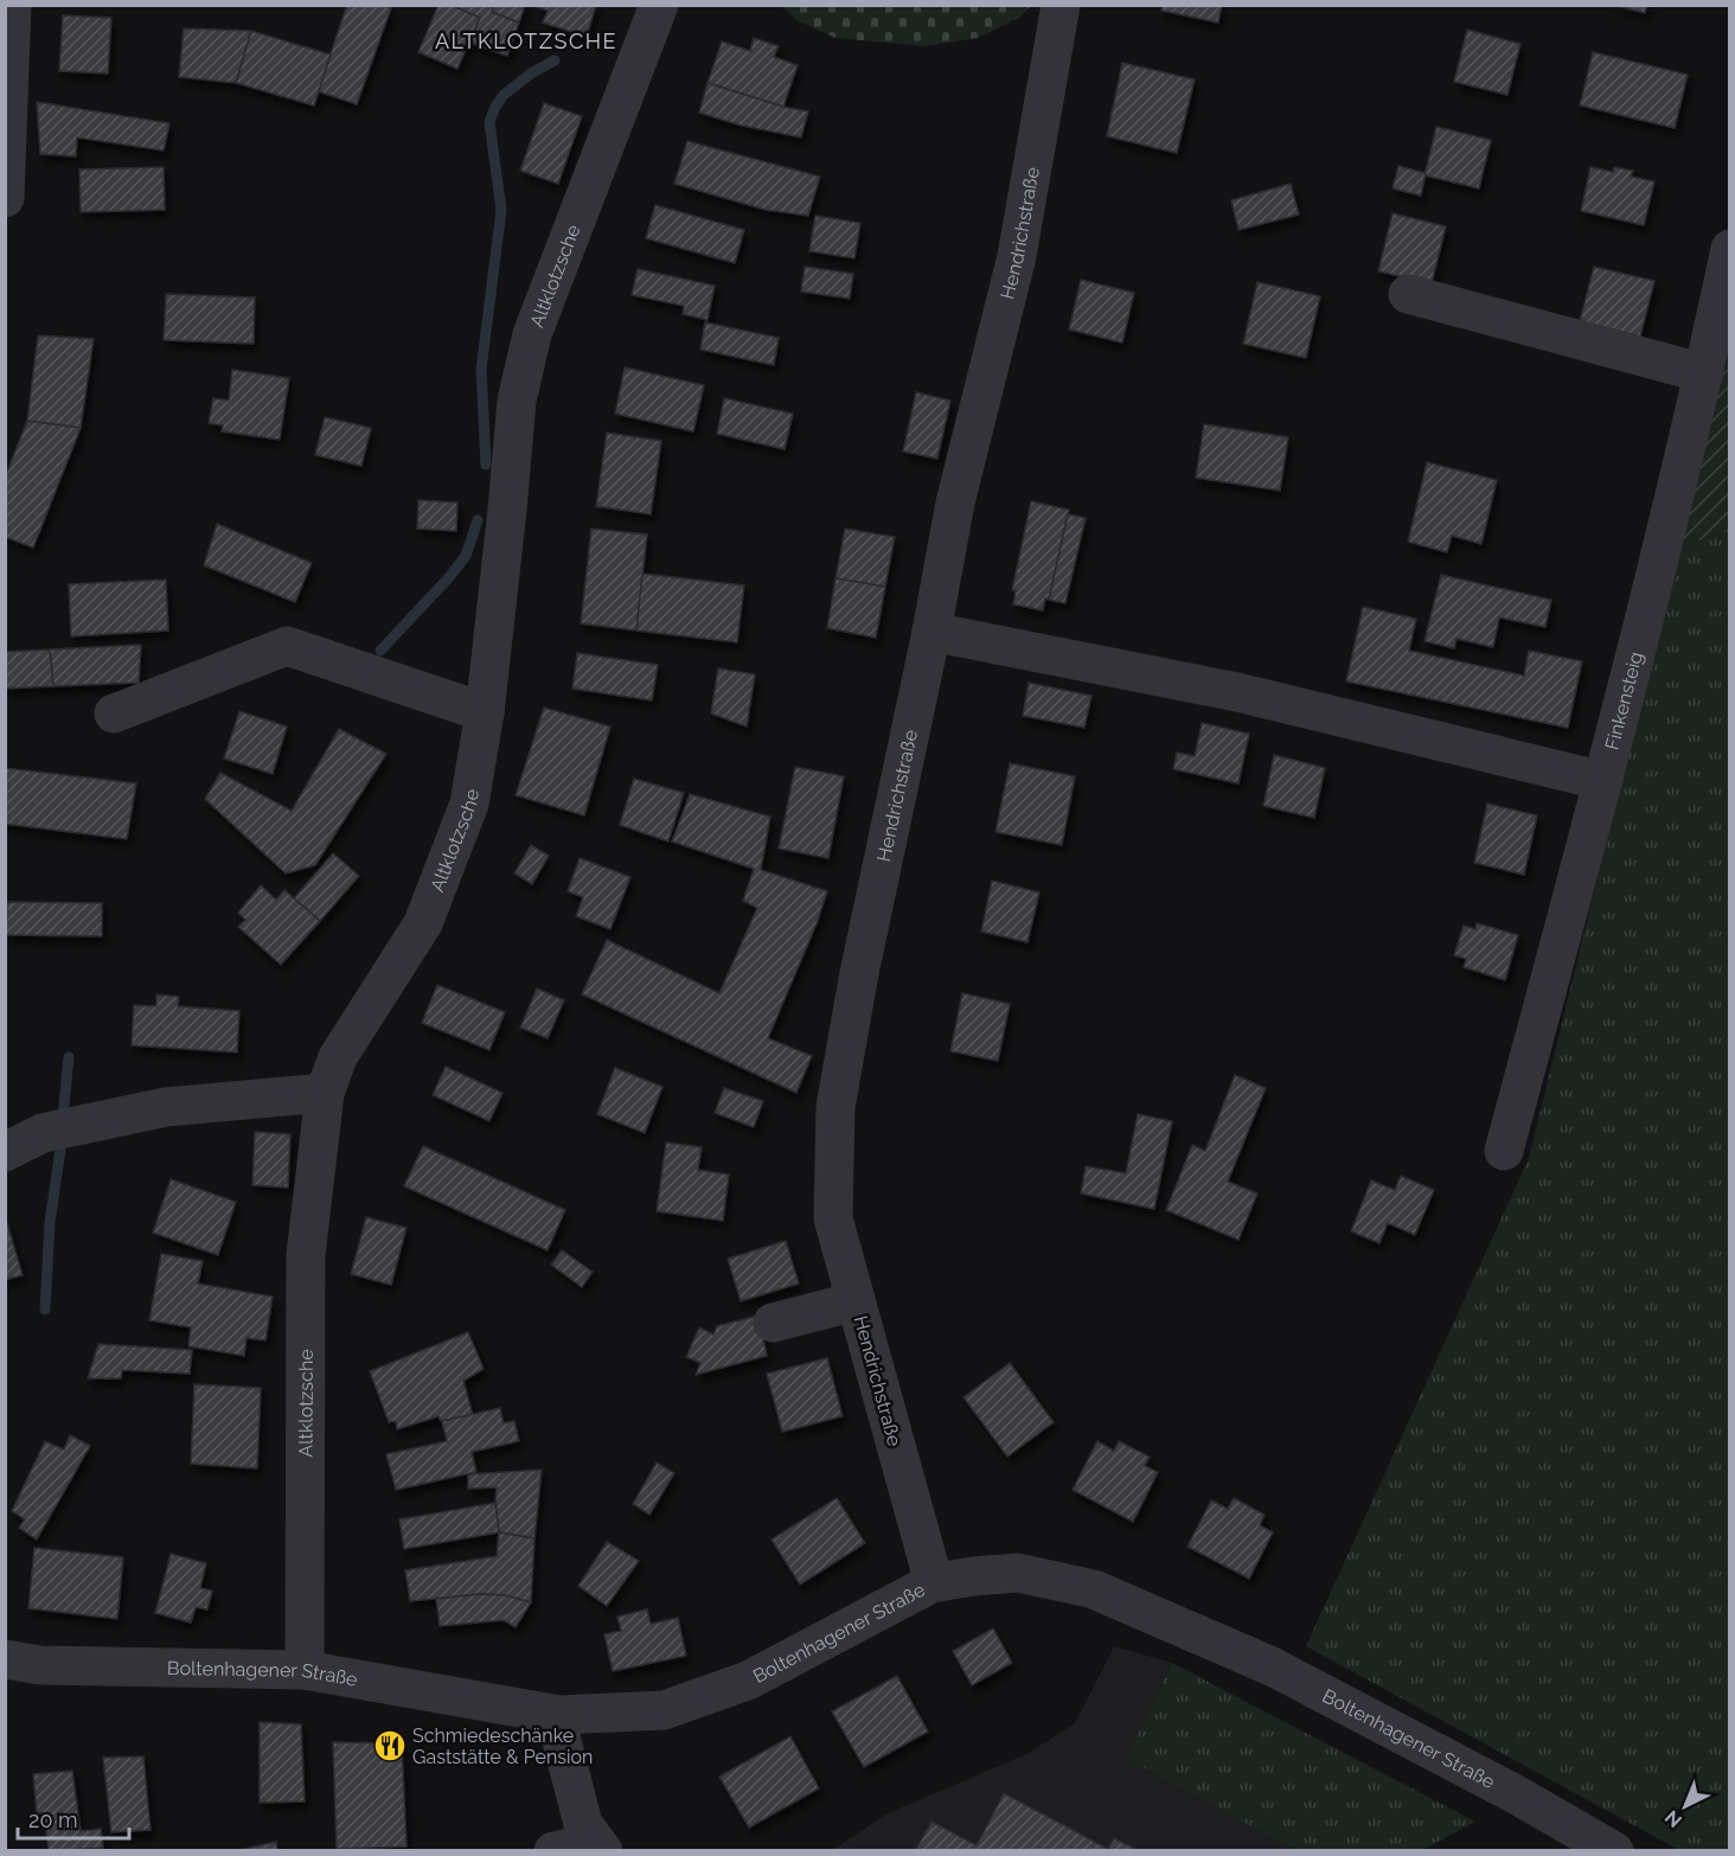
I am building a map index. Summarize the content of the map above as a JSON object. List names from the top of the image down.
{
  "streets": {
    "street": [
      "Hendrichstraße",
      "Altklotzsche",
      "Finkensteig",
      "Boltenhagener Straße"
    ]
  },
  "crossings": [
    ["Hendrichstraße", "Boltenhagener Straße"],
    ["Altklotzsche", "Boltenhagener Straße"]
  ],
  "districts": ["ALTKLOTZSCHE"],
  "places": {
    "restaurant": ["Schmiedeschänke Gaststätte & Pension"]
  },
  "scale_bar": "20 m",
  "north": "bottom left"
}
